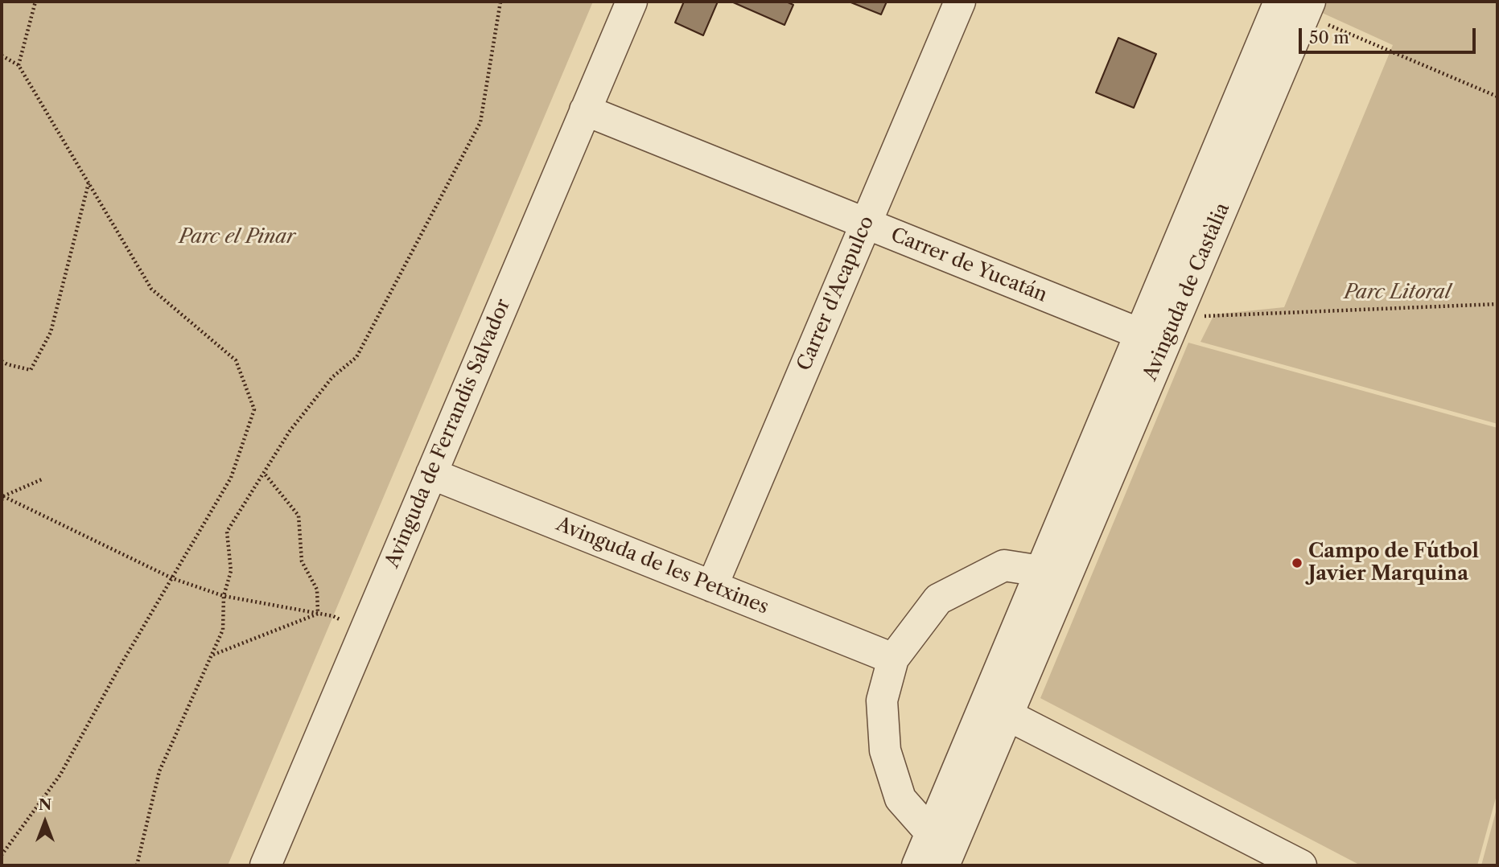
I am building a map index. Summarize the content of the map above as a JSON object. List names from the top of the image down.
{
  "streets": {
    "street": [
      "Carrer de Yucatán",
      "Avinguda de Castàlia",
      "Carrer d'Acapulco",
      "Avinguda de Ferrandis Salvador",
      "Avinguda de les Petxines"
    ]
  },
  "crossings": [
    ["Carrer de Yucatán", "Avinguda de Castàlia"],
    ["Carrer de Yucatán", "Carrer d'Acapulco"],
    ["Carrer de Yucatán", "Avinguda de Ferrandis Salvador"],
    ["Carrer d'Acapulco", "Avinguda de les Petxines"],
    ["Avinguda de Ferrandis Salvador", "Avinguda de les Petxines"]
  ],
  "parks": ["Parc el Pinar", "Parc Litoral"],
  "places": ["Campo de Fútbol Javier Marquina"],
  "scale_bar": "50 m",
  "north": "top"
}
